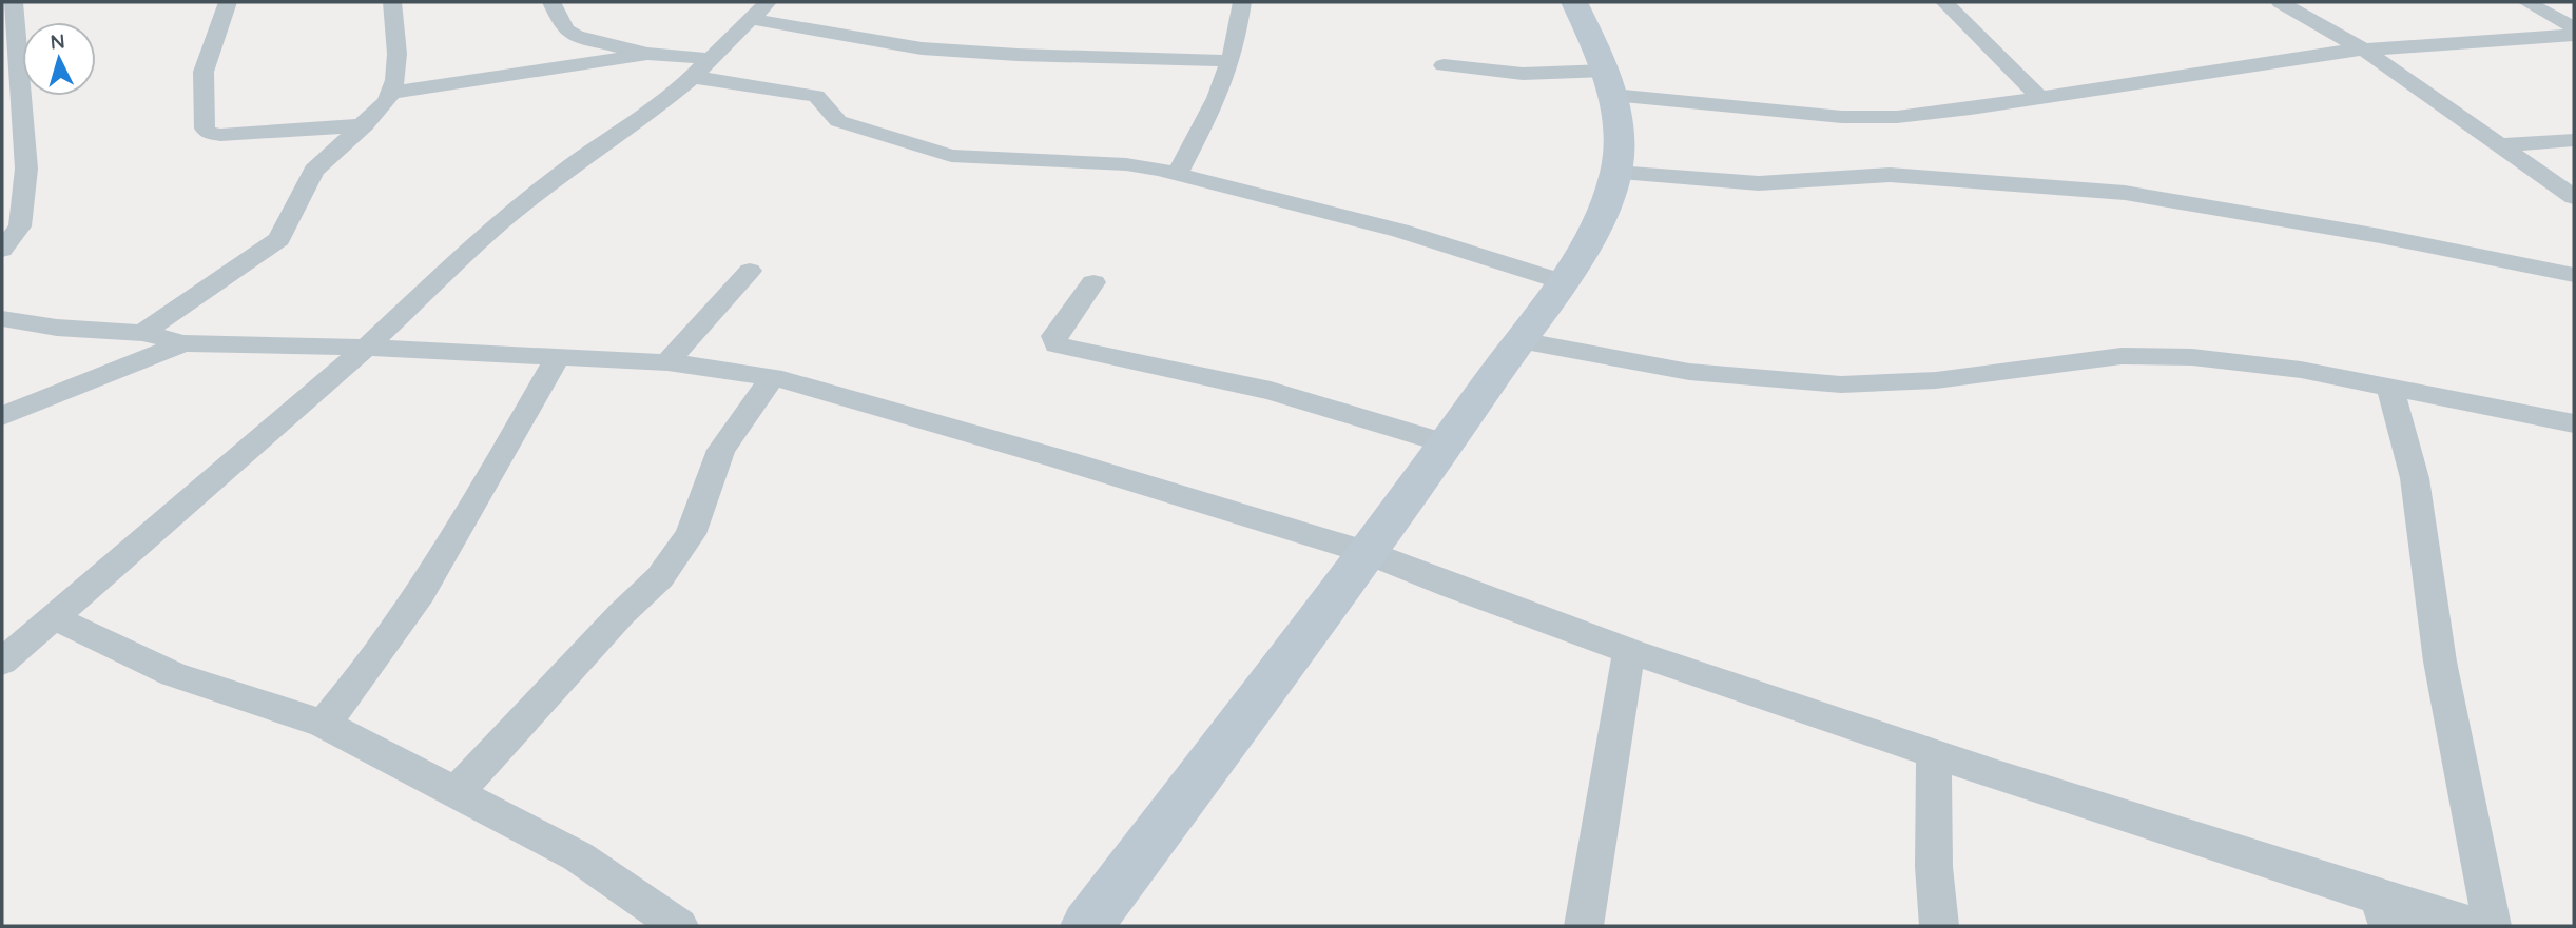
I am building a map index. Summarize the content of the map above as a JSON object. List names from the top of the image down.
{
  "north": "top"
}
